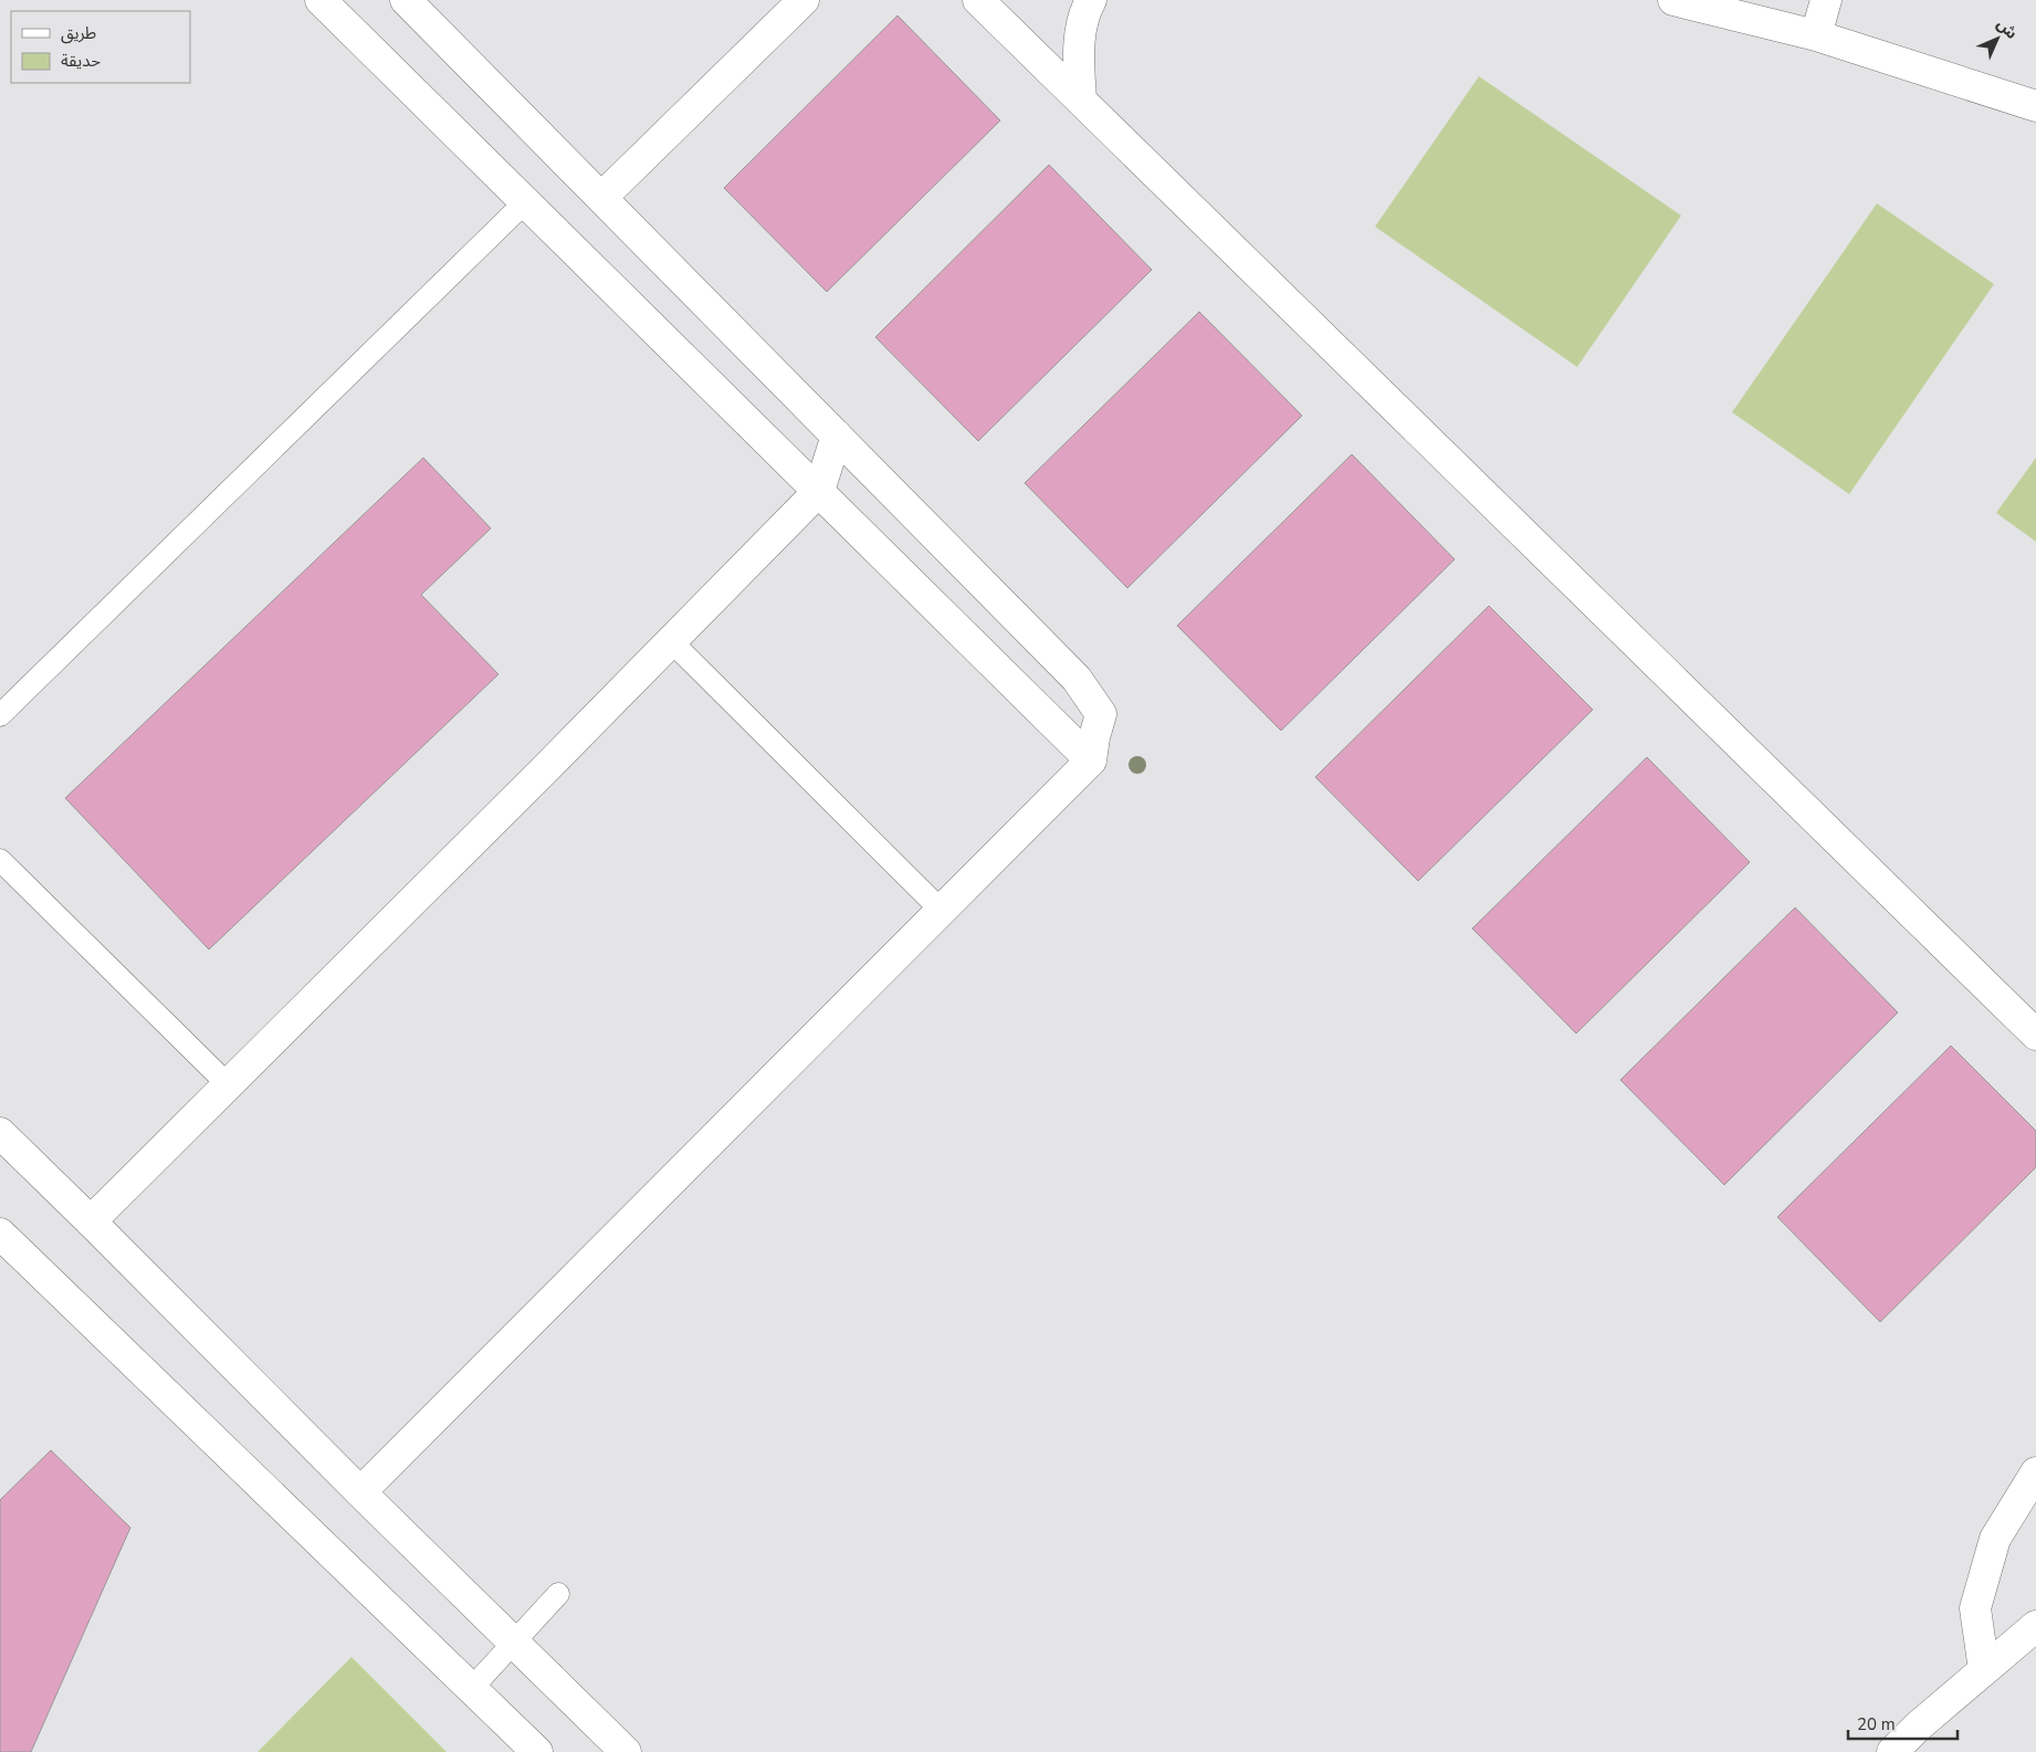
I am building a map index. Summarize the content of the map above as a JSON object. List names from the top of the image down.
{
  "legend": ["طريق", "حديقة"],
  "scale_bar": "20 m",
  "north": "top right"
}
